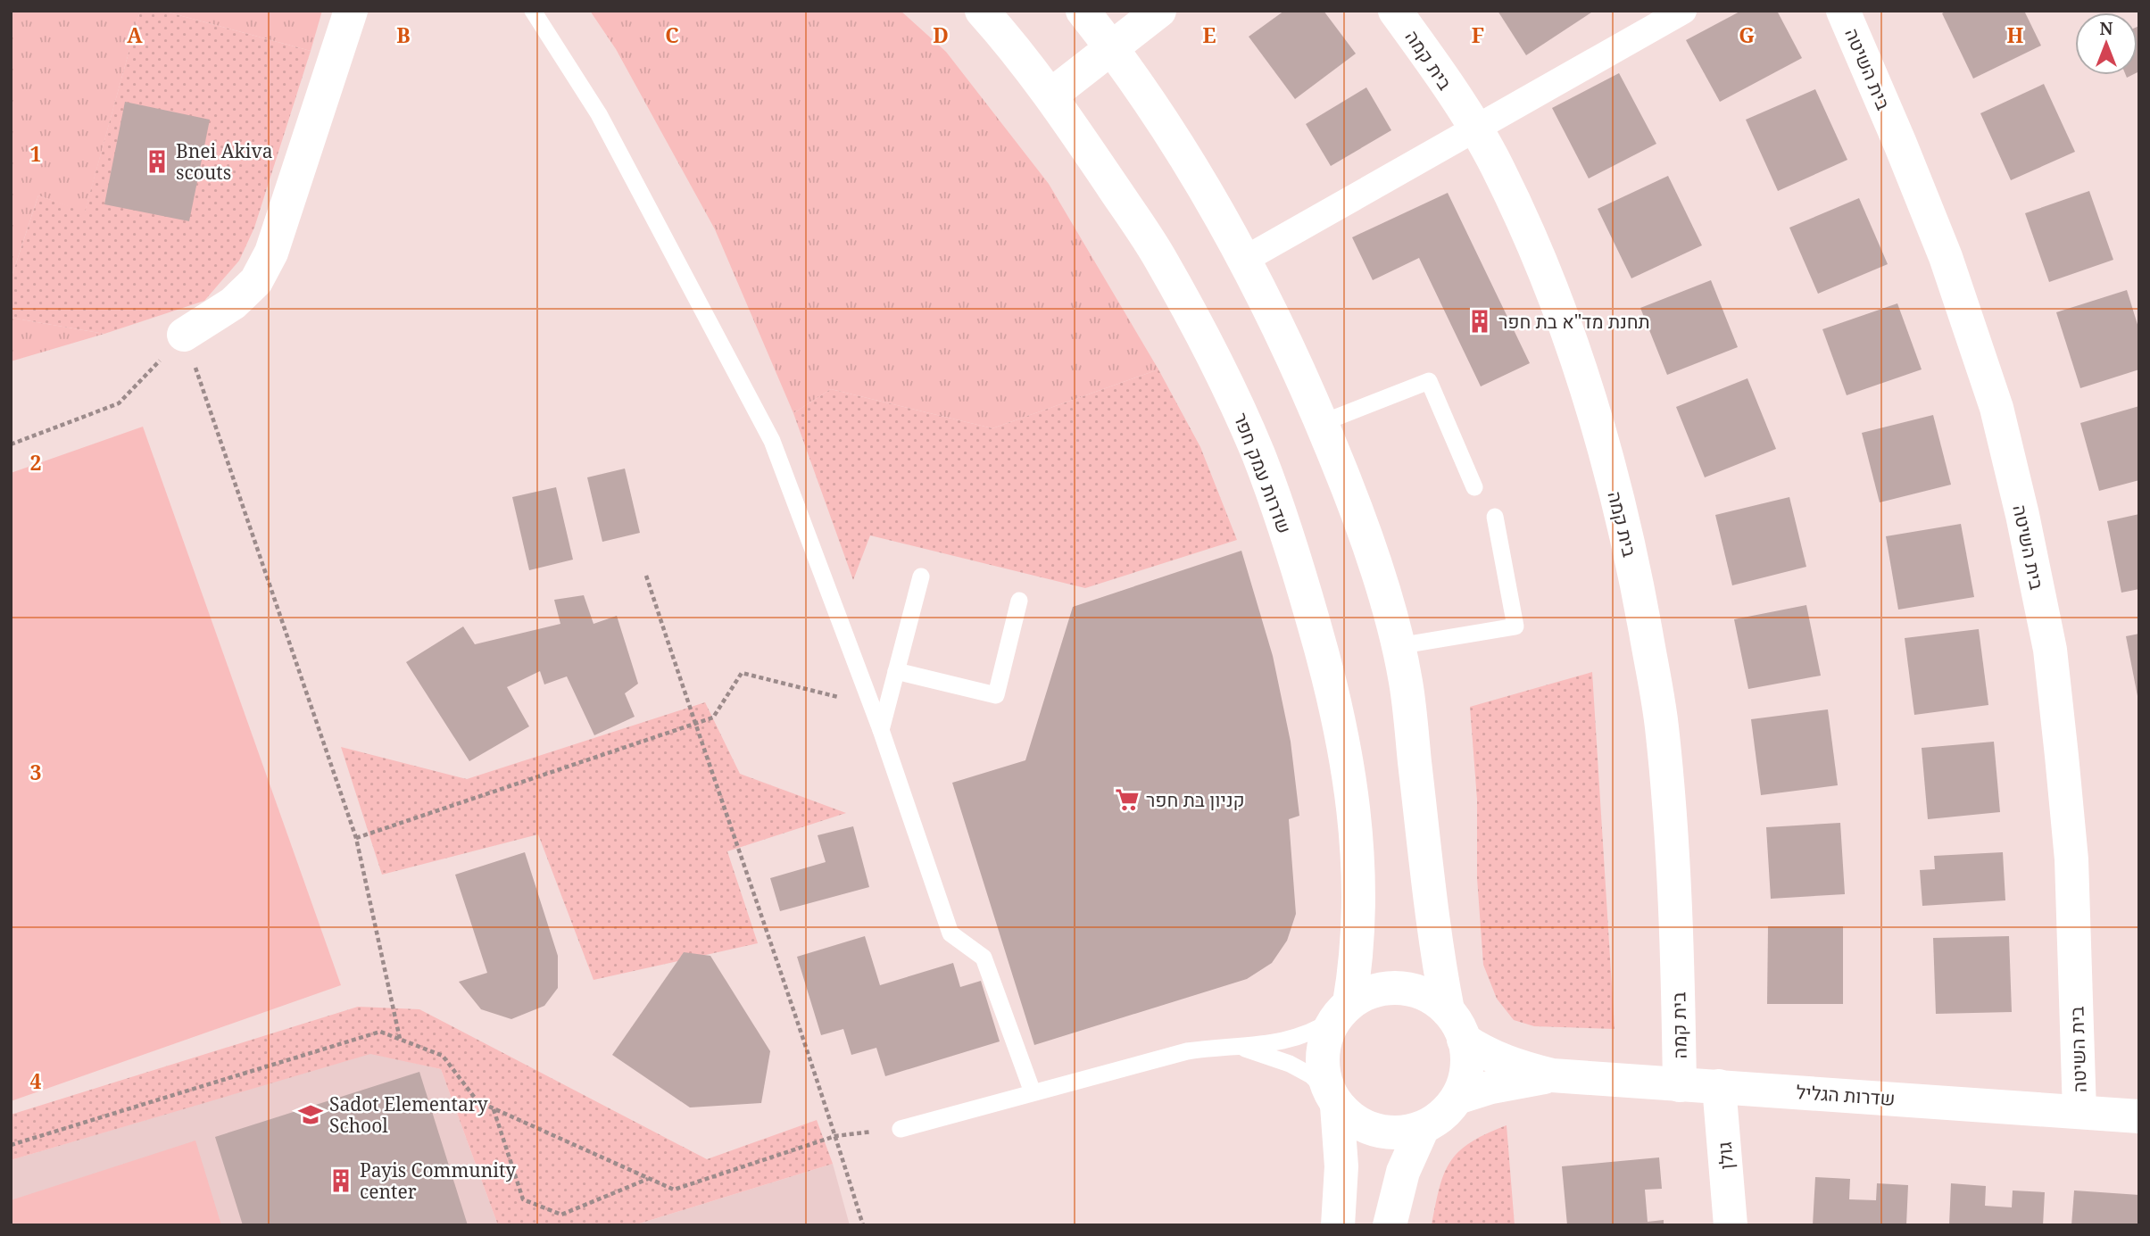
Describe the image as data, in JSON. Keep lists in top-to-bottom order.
{
  "streets": {
    "street": [
      "בית קמה",
      "בית השיטה",
      "שדרות עמק חפר",
      "שדרות הגליל",
      "גולן"
    ]
  },
  "crossings": [
    ["בית קמה", "שדרות הגליל"],
    ["בית השיטה", "שדרות הגליל"],
    ["שדרות עמק חפר", "שדרות הגליל"],
    ["שדרות הגליל", "גולן"]
  ],
  "places": {
    "building": ["Bnei Akiva scouts", "תחנת מד\"א בת חפר", "Payis Community center"],
    "supermarket": ["קניון בת חפר"],
    "school or university": ["Sadot Elementary School"]
  },
  "north": "top",
  "grid": {
    "columns": [
      "A",
      "B",
      "C",
      "D",
      "E",
      "F",
      "G",
      "H"
    ],
    "rows": [
      "1",
      "2",
      "3",
      "4"
    ]
  }
}
